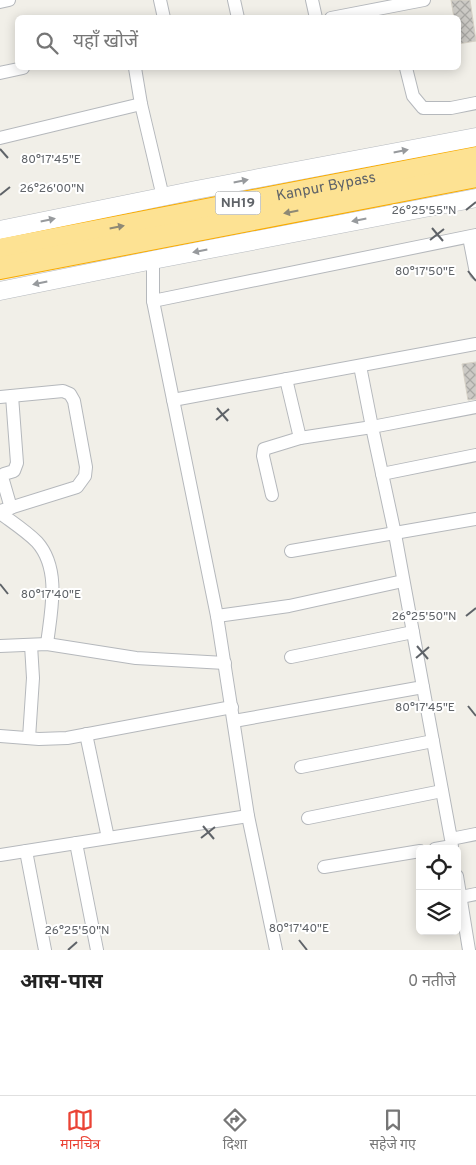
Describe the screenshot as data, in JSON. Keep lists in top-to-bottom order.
{
  "streets": {
    "highway": ["Kanpur Bypass", "NH19"]
  },
  "page": {
    "search": "यहाँ खोजें",
    "heading": ["आस-पास", "0 नतीजे"],
    "nav": ["मानचित्र", "दिशा", "सहेजे गए"]
  },
  "coordinates": [
    "80°17'45\"E",
    "26°26'00\"N",
    "26°25'55\"N",
    "80°17'50\"E",
    "80°17'40\"E",
    "26°25'50\"N"
  ]
}
